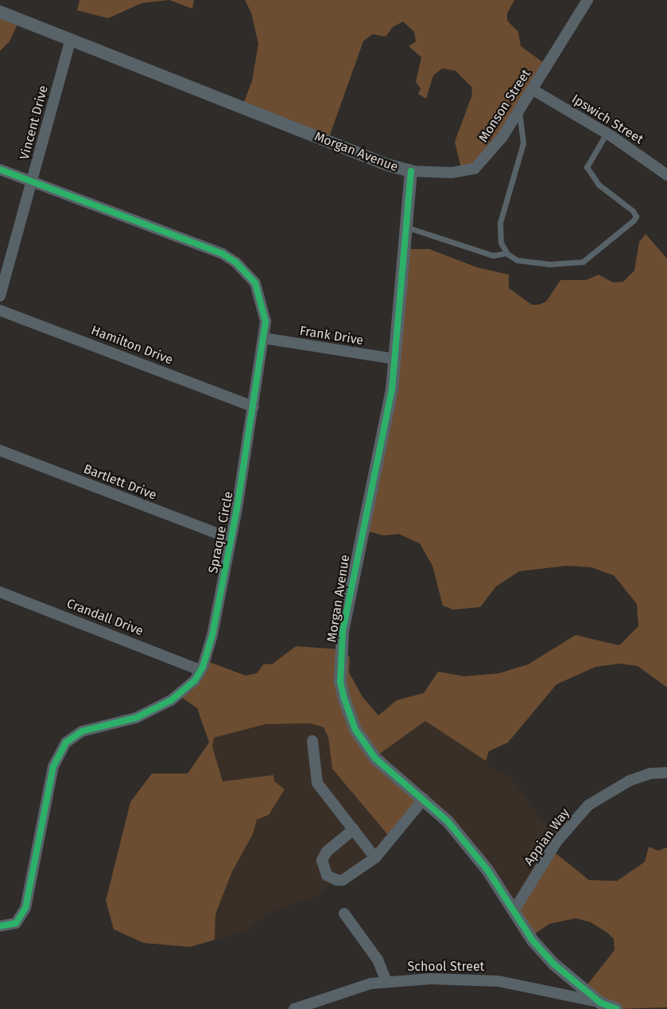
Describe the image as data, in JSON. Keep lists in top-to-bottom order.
{
  "streets": {
    "street": [
      "Monson Street",
      "Ipswich Street",
      "Vincent Drive",
      "Morgan Avenue",
      "Frank Drive",
      "Hamilton Drive",
      "Bartlett Drive",
      "Spraque Circle",
      "Crandall Drive",
      "Appian Way",
      "School Street"
    ]
  },
  "crossings": [
    ["Monson Street", "Ipswich Street"],
    ["Monson Street", "Morgan Avenue"],
    ["Vincent Drive", "Morgan Avenue"],
    ["Vincent Drive", "Spraque Circle"],
    ["Morgan Avenue", "Frank Drive"],
    ["Morgan Avenue", "Appian Way"],
    ["Morgan Avenue", "School Street"],
    ["Frank Drive", "Spraque Circle"],
    ["Hamilton Drive", "Spraque Circle"],
    ["Bartlett Drive", "Spraque Circle"],
    ["Spraque Circle", "Crandall Drive"]
  ]
}
